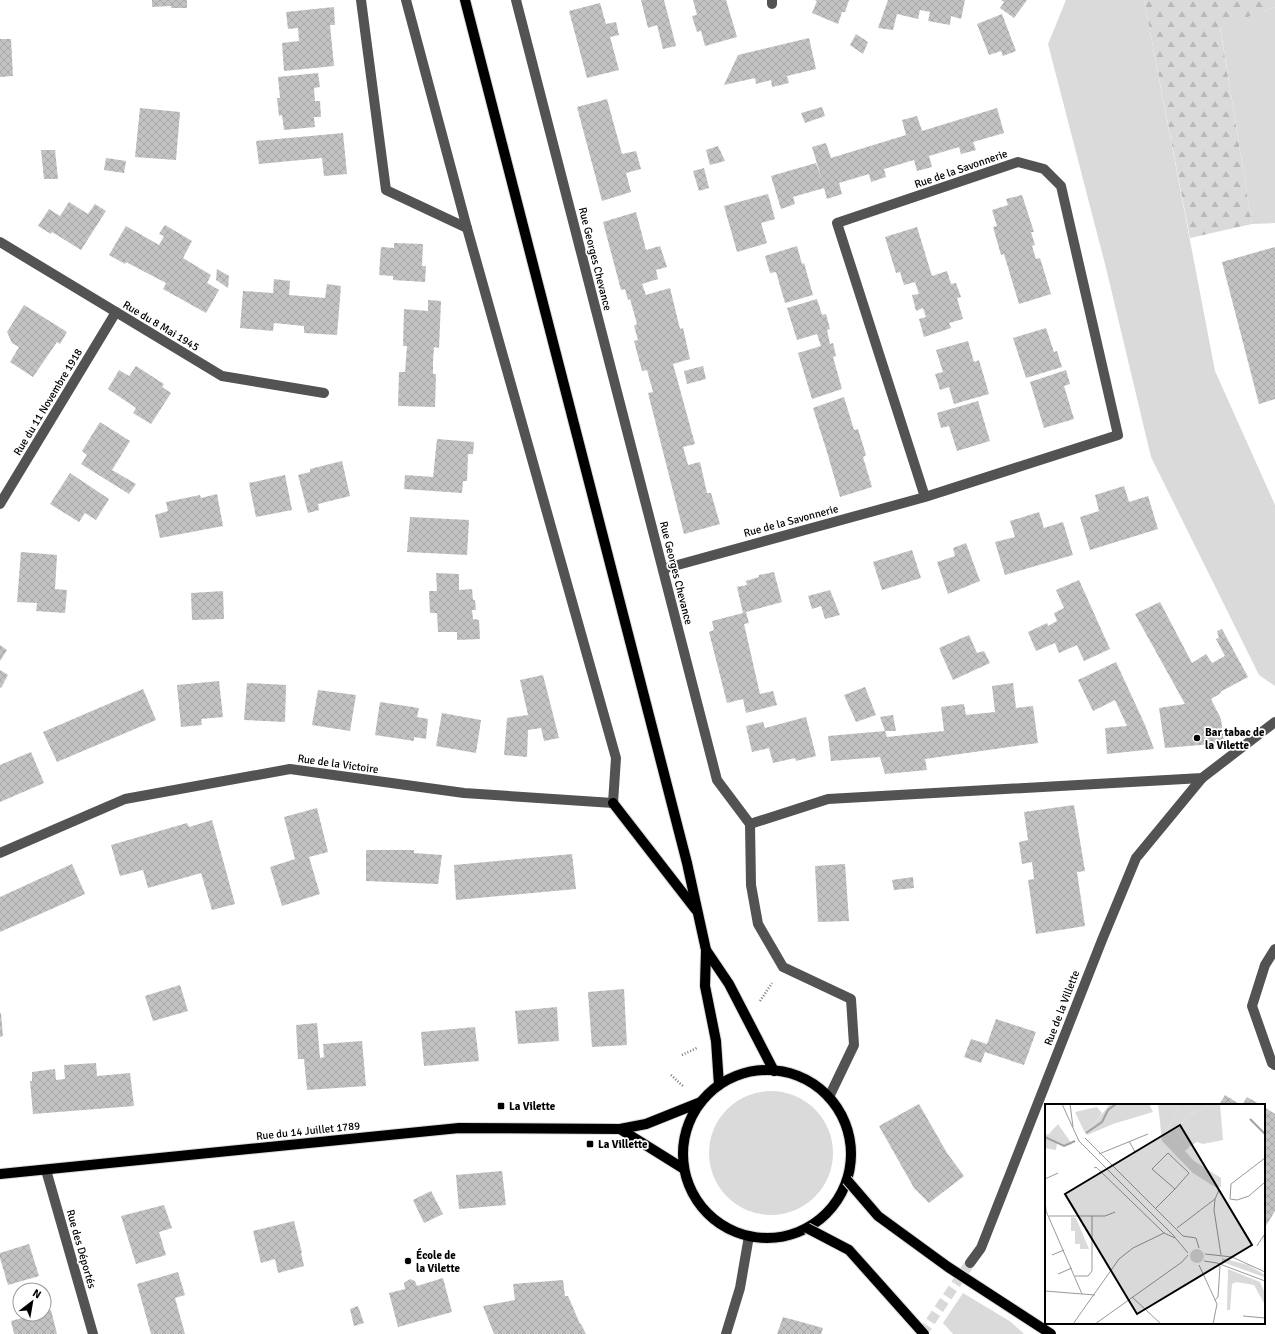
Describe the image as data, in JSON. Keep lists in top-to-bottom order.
{
  "streets": {
    "main road": ["Rue du 14 Juillet 1789"],
    "street": [
      "Rue de la Savonnerie",
      "Rue Georges Chevance",
      "Rue du 8 Mai 1945",
      "Rue du 11 Novembre 1918",
      "Rue de la Victoire",
      "Rue de la Villette",
      "Rue des Déportés"
    ]
  },
  "crossings": [
    ["Rue de la Savonnerie", "Rue Georges Chevance"],
    ["Rue du 8 Mai 1945", "Rue du 11 Novembre 1918"],
    ["Rue du 14 Juillet 1789", "Rue des Déportés"]
  ],
  "places": {
    "other": ["Bar tabac de la Vilette", "École de la Vilette"],
    "transit": ["La Vilette", "La Villette"]
  },
  "north": "top right"
}
